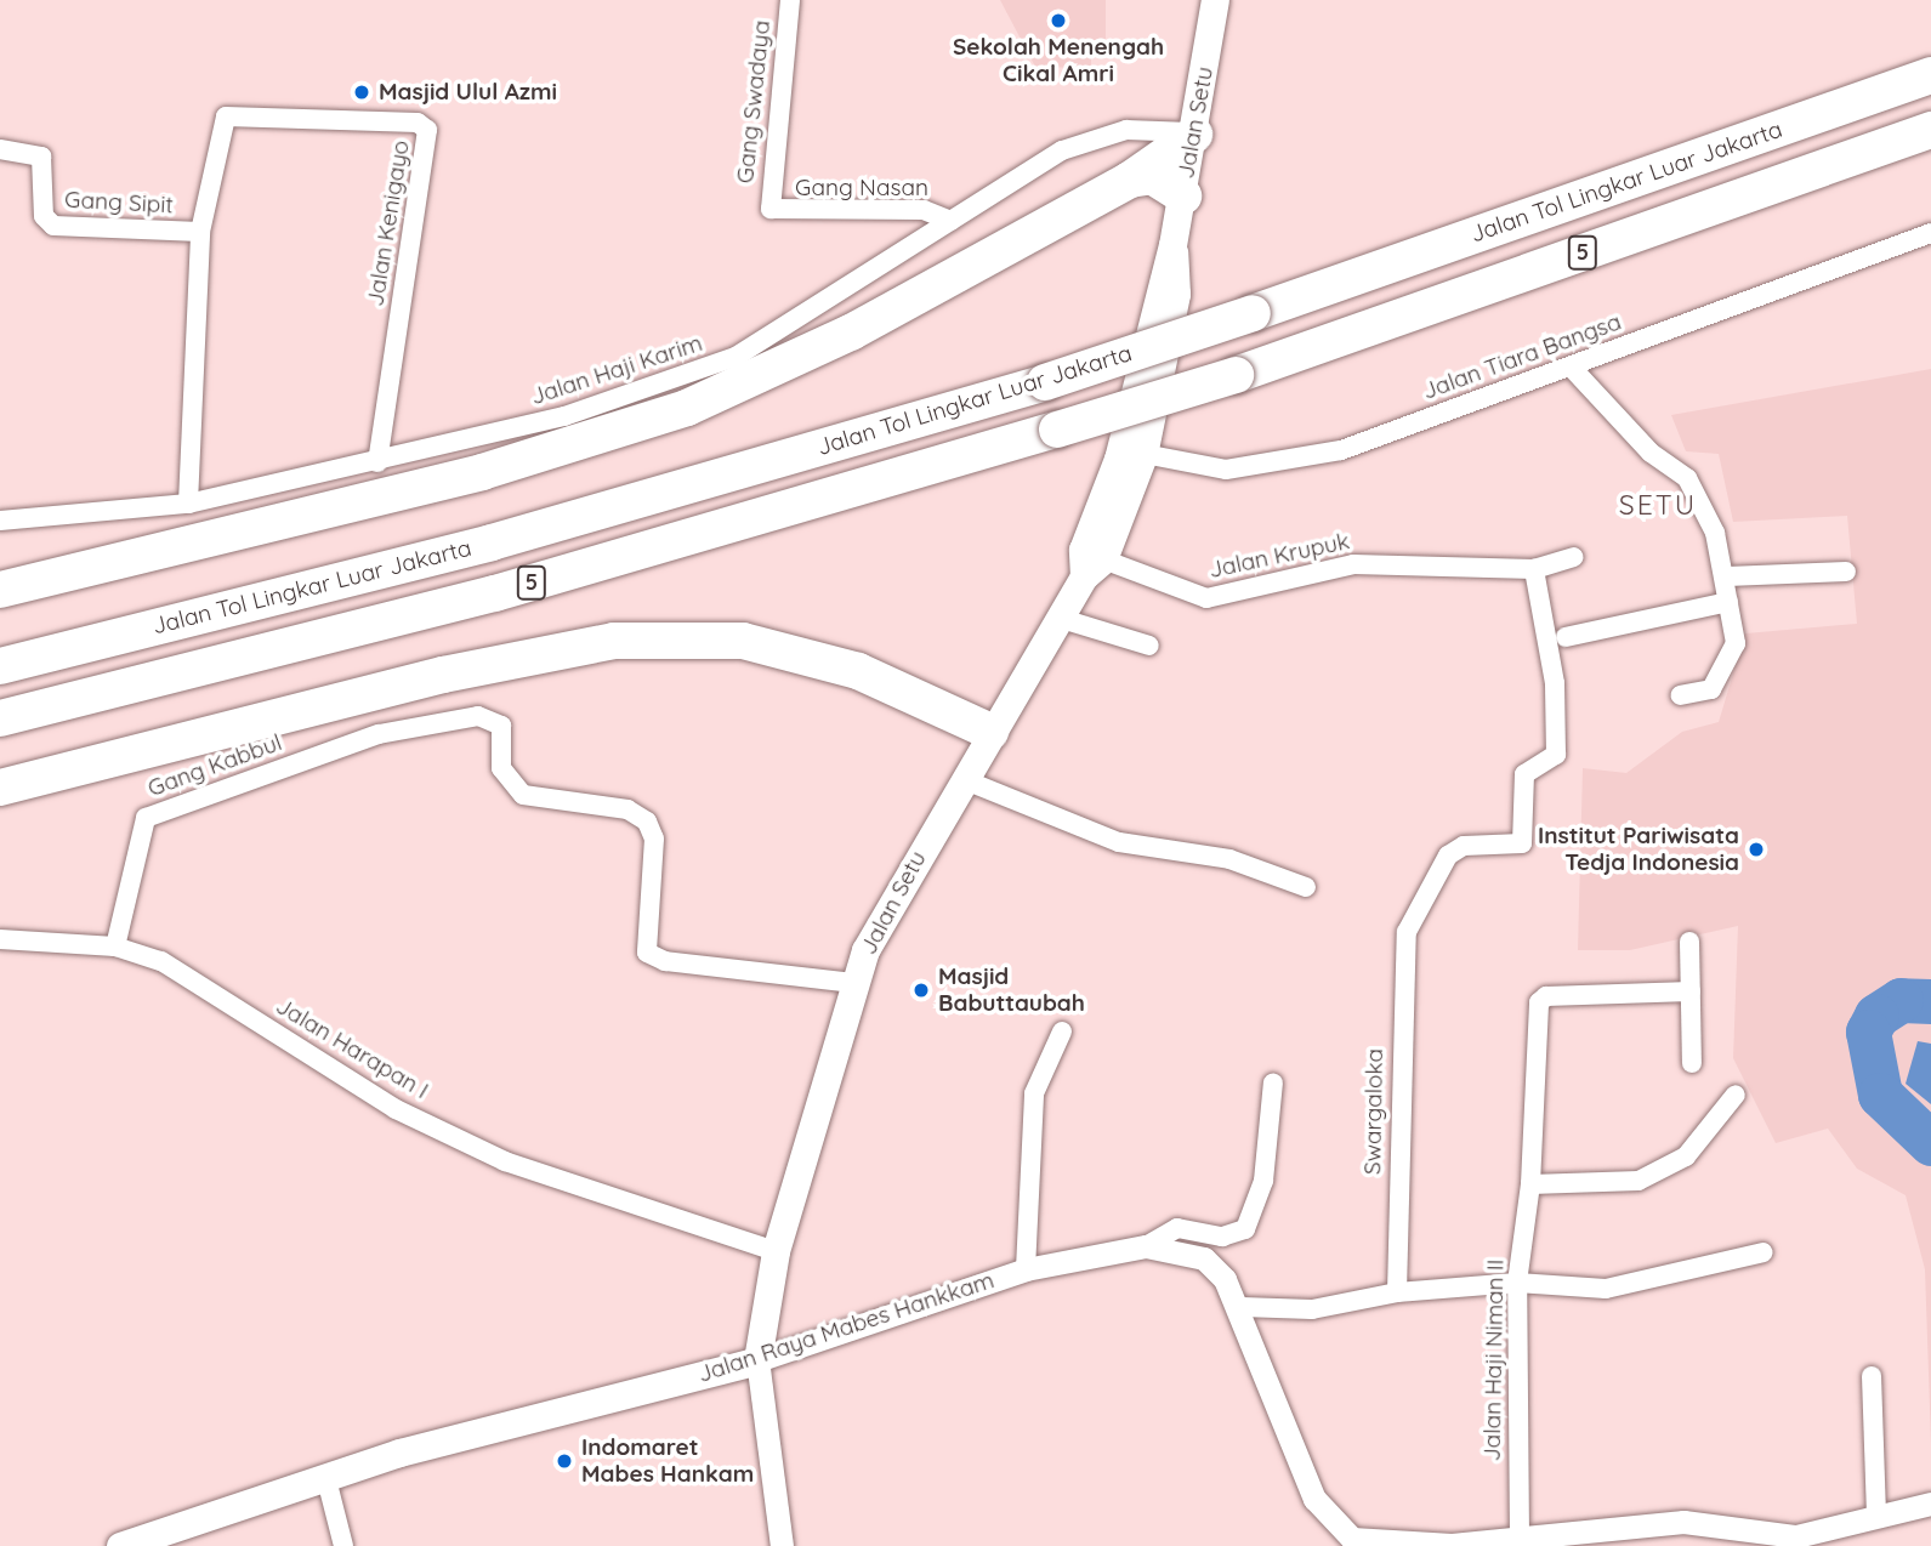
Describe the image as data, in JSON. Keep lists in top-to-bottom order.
{
  "streets": {
    "highway": ["Jalan Tol Lingkar Luar Jakarta", "5"],
    "main road": ["Jalan Setu", "Jalan Raya Mabes Hankkam"],
    "street": [
      "Gang Swadaya",
      "Gang Nasan",
      "Gang Sipit",
      "Jalan Kenigayo",
      "Jalan Tiara Bangsa",
      "Jalan Haji Karim",
      "Jalan Krupuk",
      "Gang Kabbul",
      "Jalan Harapan I",
      "Swargaloka",
      "Jalan Haji Niman II"
    ]
  },
  "crossings": [
    ["Gang Swadaya", "Gang Nasan"],
    ["Jalan Setu", "Jalan Tiara Bangsa"],
    ["Jalan Setu", "Jalan Haji Karim"],
    ["Jalan Setu", "Jalan Krupuk"],
    ["Jalan Setu", "Gang Kabbul"],
    ["Jalan Setu", "Jalan Harapan I"],
    ["Jalan Setu", "Jalan Raya Mabes Hankkam"],
    ["Gang Nasan", "Jalan Haji Karim"],
    ["Gang Sipit", "Jalan Kenigayo"],
    ["Jalan Kenigayo", "Jalan Haji Karim"],
    ["Jalan Krupuk", "Swargaloka"],
    ["Gang Kabbul", "Jalan Harapan I"],
    ["Jalan Raya Mabes Hankkam", "Jalan Haji Niman II"]
  ],
  "districts": ["SETU"],
  "places": [
    "Sekolah Menengah Cikal Amri",
    "Masjid Ulul Azmi",
    "Institut Pariwisata Tedja Indonesia",
    "Masjid Babuttaubah",
    "Indomaret Mabes Hankam"
  ]
}
